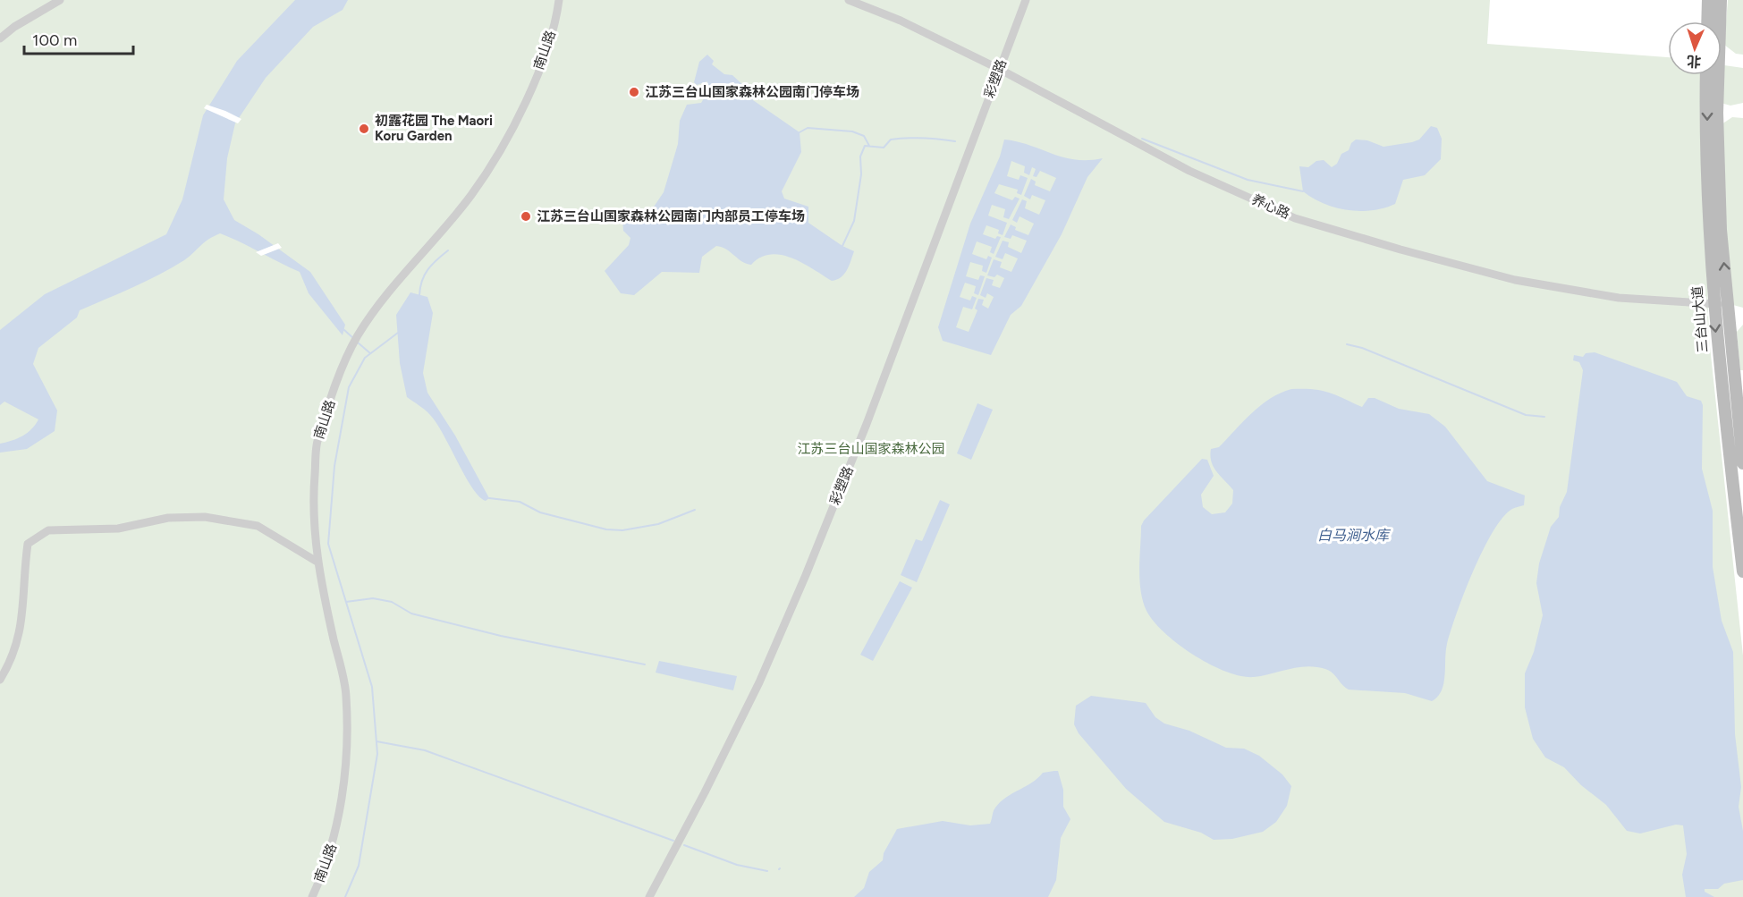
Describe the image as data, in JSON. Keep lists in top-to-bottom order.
{
  "streets": {
    "main road": ["三台山大道"],
    "street": ["南山路", "彩塑路", "养心路"]
  },
  "crossings": [
    ["彩塑路", "养心路"],
    ["养心路", "三台山大道"]
  ],
  "water": ["白马涧水库"],
  "parks": ["江苏三台山国家森林公园"],
  "places": ["江苏三台山国家森林公园南门停车场", "初露花园 The Maori Koru Garden", "江苏三台山国家森林公园南门内部员工停车场"],
  "scale_bar": "100 m",
  "north": "bottom"
}
